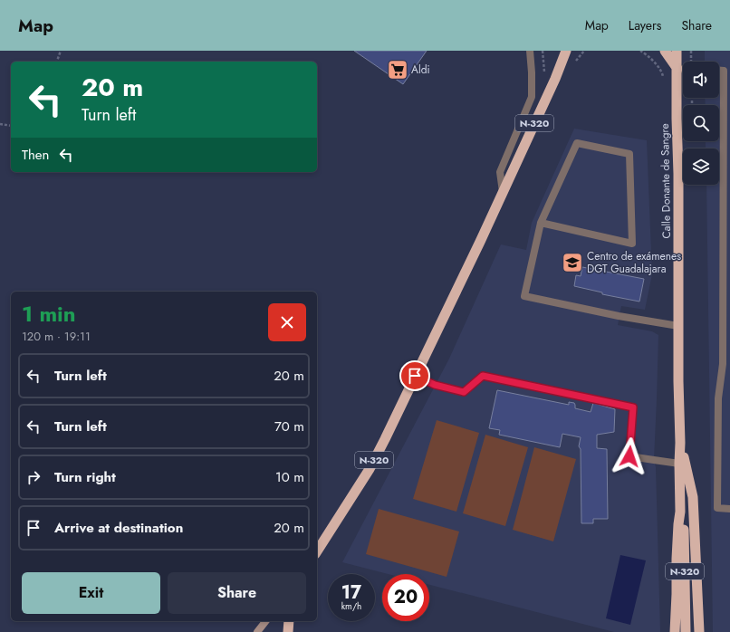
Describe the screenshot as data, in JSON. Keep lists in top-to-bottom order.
{
  "streets": {
    "highway": ["N-320", "Calle Donante de Sangre"]
  },
  "crossings": [
    ["N-320", "Calle Donante de Sangre"]
  ],
  "places": {
    "supermarket": ["Aldi"],
    "school or university": ["Centro de exámenes DGT Guadalajara"]
  },
  "page": {
    "header": "Map",
    "nav": ["Map", "Layers", "Share"],
    "turn": ["20 m", "Turn left"],
    "then": "Then",
    "heading": ["1 min", "120 m · 19:11"],
    "list": [
      {
        "name": "Turn left",
        "value": "20 m"
      },
      {
        "name": "Turn left",
        "value": "70 m"
      },
      {
        "name": "Turn right",
        "value": "10 m"
      },
      {
        "name": "Arrive at destination",
        "value": "20 m"
      }
    ],
    "buttons": ["Exit", "Share"],
    "speed": "17 km/h",
    "limit": "20"
  }
}
